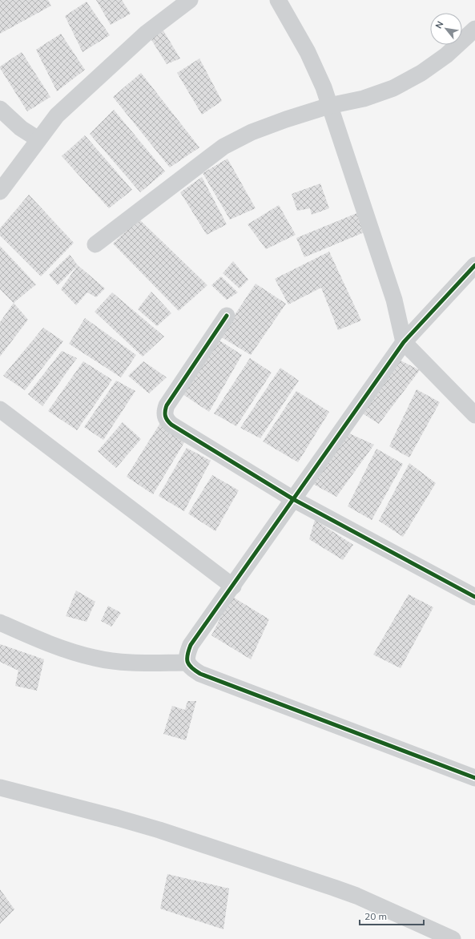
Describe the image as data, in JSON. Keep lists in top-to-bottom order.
{
  "scale_bar": "20 m",
  "north": "top left"
}
